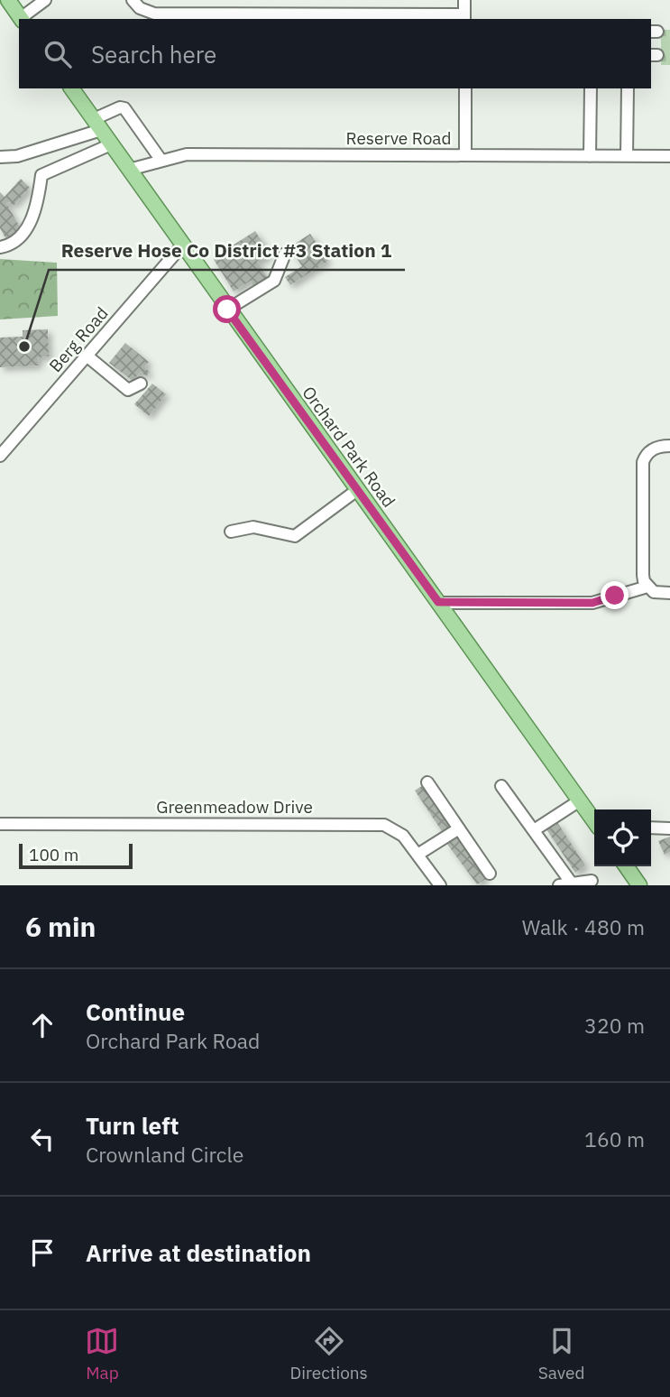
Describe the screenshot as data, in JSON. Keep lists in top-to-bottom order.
{
  "streets": {
    "main road": ["Orchard Park Road"],
    "street": ["Reserve Road", "Berg Road", "Greenmeadow Drive"]
  },
  "crossings": [
    ["Reserve Road", "Orchard Park Road"],
    ["Berg Road", "Orchard Park Road"]
  ],
  "places": ["Reserve Hose Co District #3 Station 1"],
  "scale_bar": "100 m",
  "page": {
    "search": "Search here",
    "scale": "100 m",
    "heading": ["6 min", "Walk · 480 m"],
    "list": [
      ["Continue", "Orchard Park Road", "320 m"],
      ["Turn left", "Crownland Circle", "160 m"],
      "Arrive at destination"
    ],
    "nav": ["Map", "Directions", "Saved"]
  }
}
